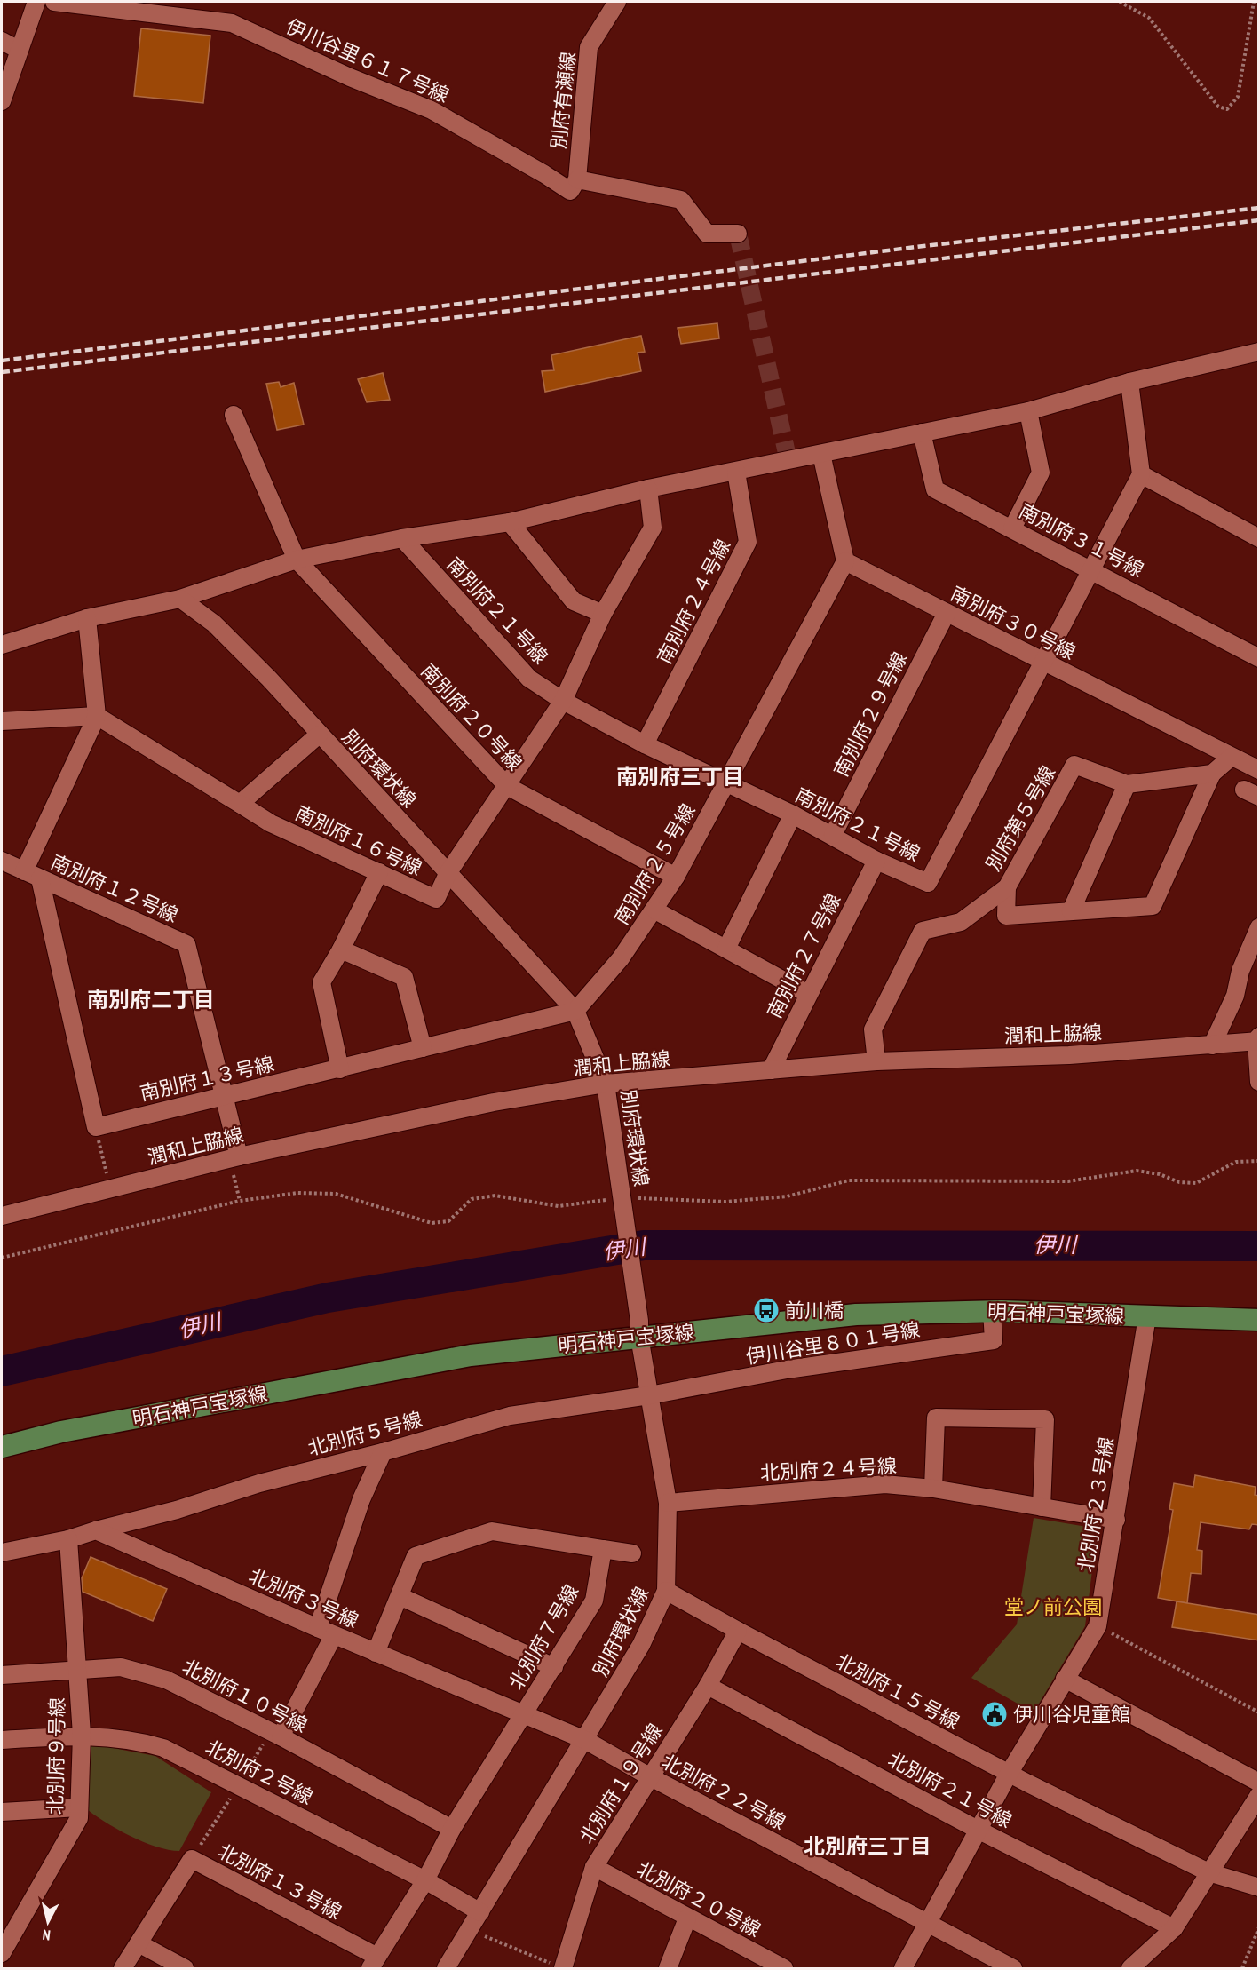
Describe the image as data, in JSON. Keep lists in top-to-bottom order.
{
  "streets": {
    "main road": ["明石神戸宝塚線"],
    "street": [
      "伊川谷里６１７号線",
      "別府有瀬線",
      "南別府３１号線",
      "南別府２４号線",
      "南別府２１号線",
      "南別府３０号線",
      "南別府２９号線",
      "南別府２０号線",
      "別府環状線",
      "別府第５号線",
      "南別府１６号線",
      "南別府２５号線",
      "南別府１２号線",
      "南別府２７号線",
      "潤和上脇線",
      "南別府１３号線",
      "伊川谷里８０１号線",
      "北別府５号線",
      "北別府２４号線",
      "北別府２３号線",
      "北別府３号線",
      "北別府７号線",
      "北別府１５号線",
      "北別府１０号線",
      "北別府９号線",
      "北別府２号線",
      "北別府１９号線",
      "北別府２１号線",
      "北別府２２号線",
      "北別府１３号線",
      "北別府２０号線"
    ]
  },
  "crossings": [
    ["伊川谷里６１７号線", "別府有瀬線"],
    ["南別府３１号線", "南別府２１号線"],
    ["南別府２４号線", "南別府２１号線"],
    ["南別府２１号線", "南別府３０号線"],
    ["南別府２１号線", "南別府２９号線"],
    ["南別府２１号線", "南別府２５号線"],
    ["南別府２１号線", "南別府２７号線"],
    ["南別府３０号線", "南別府２９号線"],
    ["南別府３０号線", "南別府２５号線"],
    ["南別府２０号線", "南別府２５号線"],
    ["別府環状線", "南別府１６号線"],
    ["別府環状線", "南別府２５号線"],
    ["別府環状線", "潤和上脇線"],
    ["別府環状線", "南別府１３号線"],
    ["別府環状線", "明石神戸宝塚線"],
    ["別府環状線", "伊川谷里８０１号線"],
    ["別府環状線", "北別府５号線"],
    ["別府環状線", "北別府２４号線"],
    ["別府環状線", "北別府３号線"],
    ["別府環状線", "北別府１５号線"],
    ["別府環状線", "北別府２号線"],
    ["別府環状線", "北別府２２号線"],
    ["別府第５号線", "潤和上脇線"],
    ["南別府２５号線", "南別府１３号線"],
    ["南別府１２号線", "潤和上脇線"],
    ["南別府１２号線", "南別府１３号線"],
    ["南別府２７号線", "潤和上脇線"],
    ["明石神戸宝塚線", "伊川谷里８０１号線"],
    ["明石神戸宝塚線", "北別府２３号線"],
    ["伊川谷里８０１号線", "北別府５号線"],
    ["北別府５号線", "北別府３号線"],
    ["北別府２４号線", "北別府２３号線"],
    ["北別府２３号線", "北別府１５号線"],
    ["北別府２３号線", "北別府２１号線"],
    ["北別府２３号線", "北別府２２号線"],
    ["北別府３号線", "北別府７号線"],
    ["北別府３号線", "北別府２２号線"],
    ["北別府７号線", "北別府１０号線"],
    ["北別府７号線", "北別府２号線"],
    ["北別府７号線", "北別府１３号線"],
    ["北別府１５号線", "北別府１９号線"],
    ["北別府１０号線", "北別府９号線"],
    ["北別府９号線", "北別府２号線"],
    ["北別府１９号線", "北別府２１号線"],
    ["北別府１９号線", "北別府２２号線"],
    ["北別府１９号線", "北別府２０号線"]
  ],
  "districts": ["南別府三丁目", "南別府二丁目", "北別府三丁目"],
  "water": ["伊川"],
  "parks": ["堂ノ前公園"],
  "places": {
    "bus stop": ["前川橋"],
    "public building": ["伊川谷児童館"]
  },
  "north": "bottom"
}
